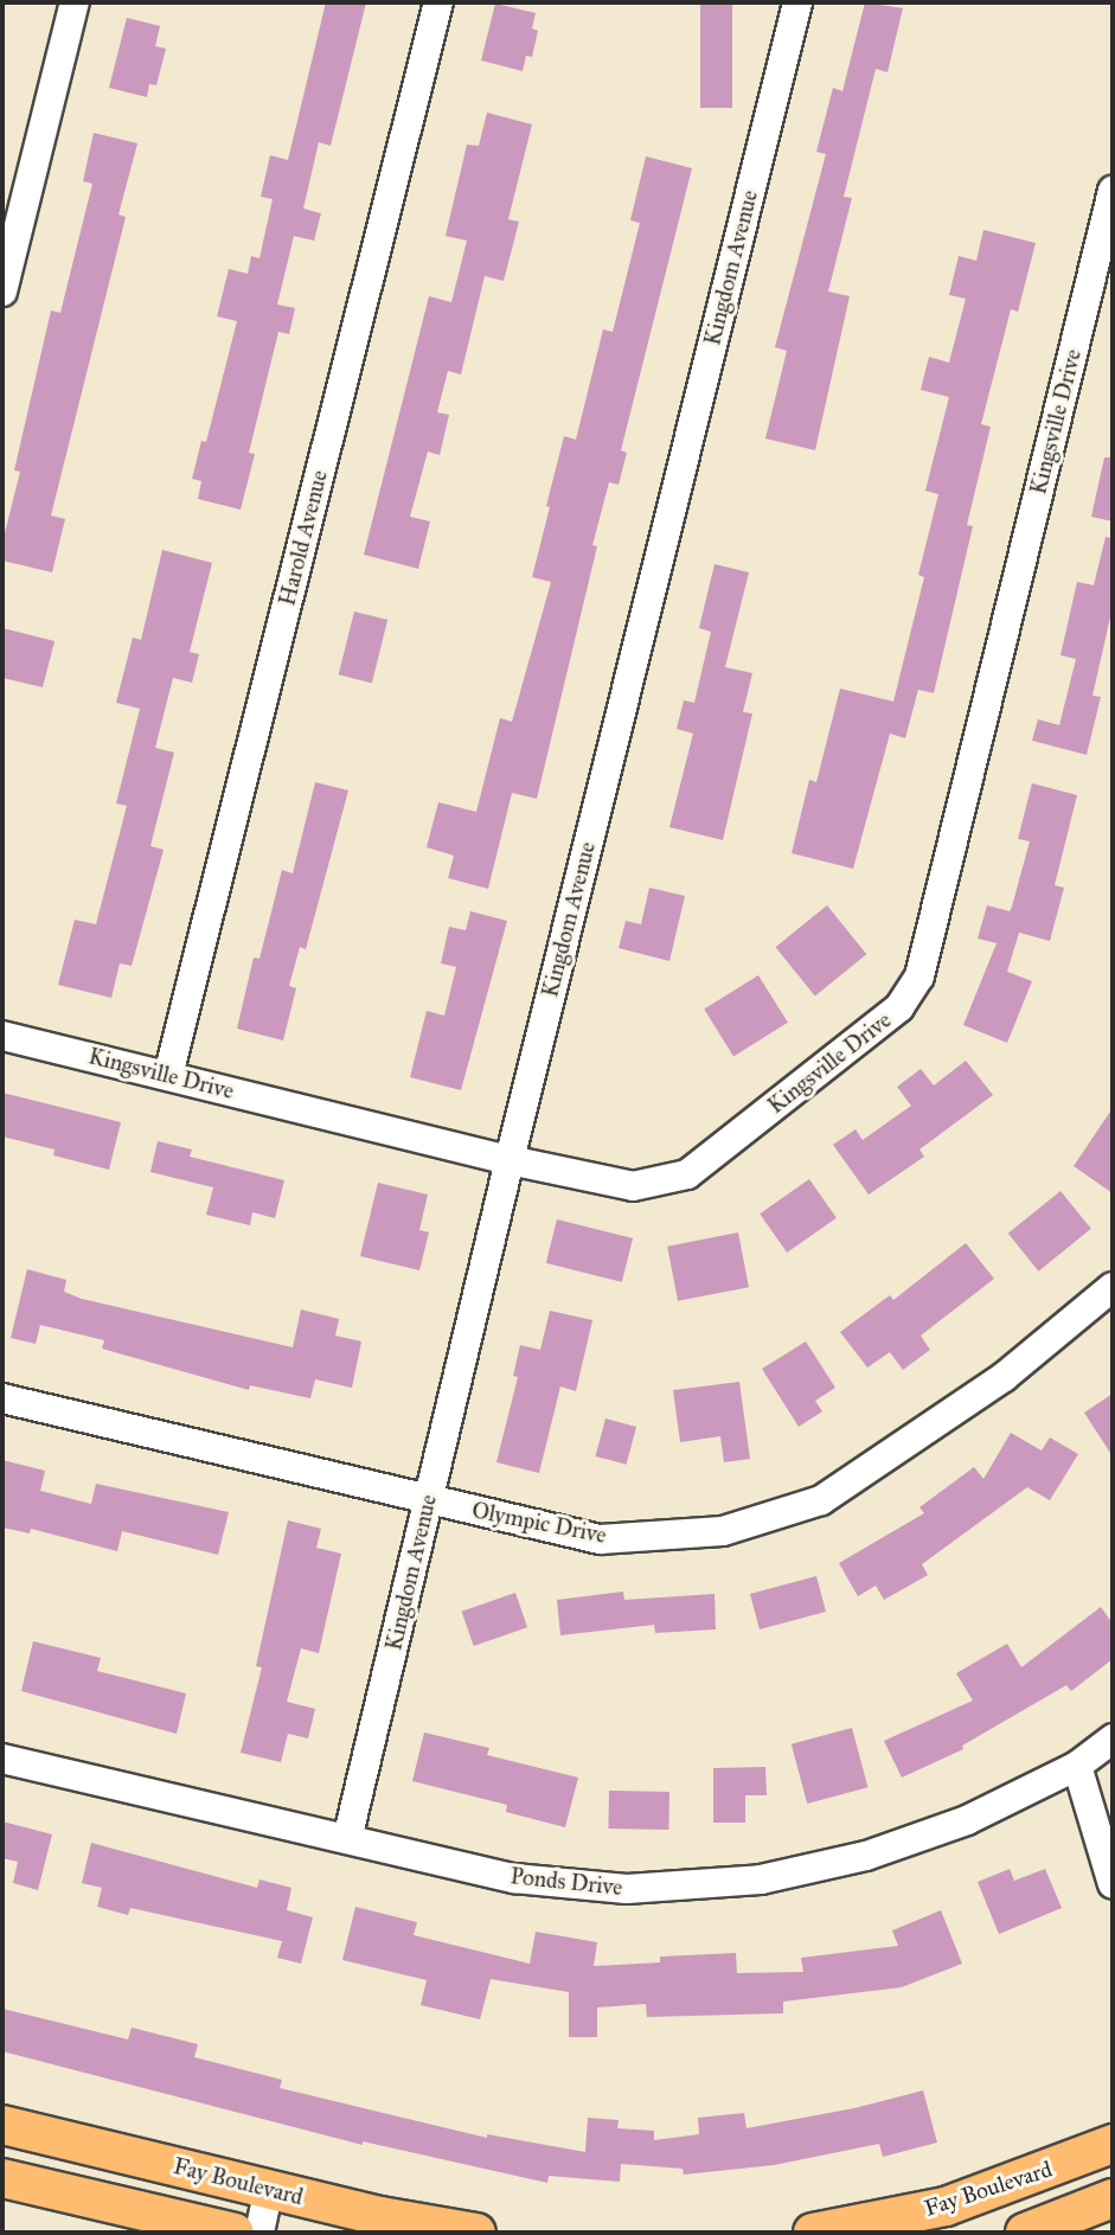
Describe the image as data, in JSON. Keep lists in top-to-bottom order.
{
  "streets": {
    "main road": ["Fay Boulevard"],
    "street": [
      "Kingdom Avenue",
      "Kingsville Drive",
      "Harold Avenue",
      "Olympic Drive",
      "Ponds Drive"
    ]
  },
  "crossings": [
    ["Kingdom Avenue", "Kingsville Drive"],
    ["Kingdom Avenue", "Olympic Drive"],
    ["Kingdom Avenue", "Ponds Drive"],
    ["Kingsville Drive", "Harold Avenue"]
  ]
}
